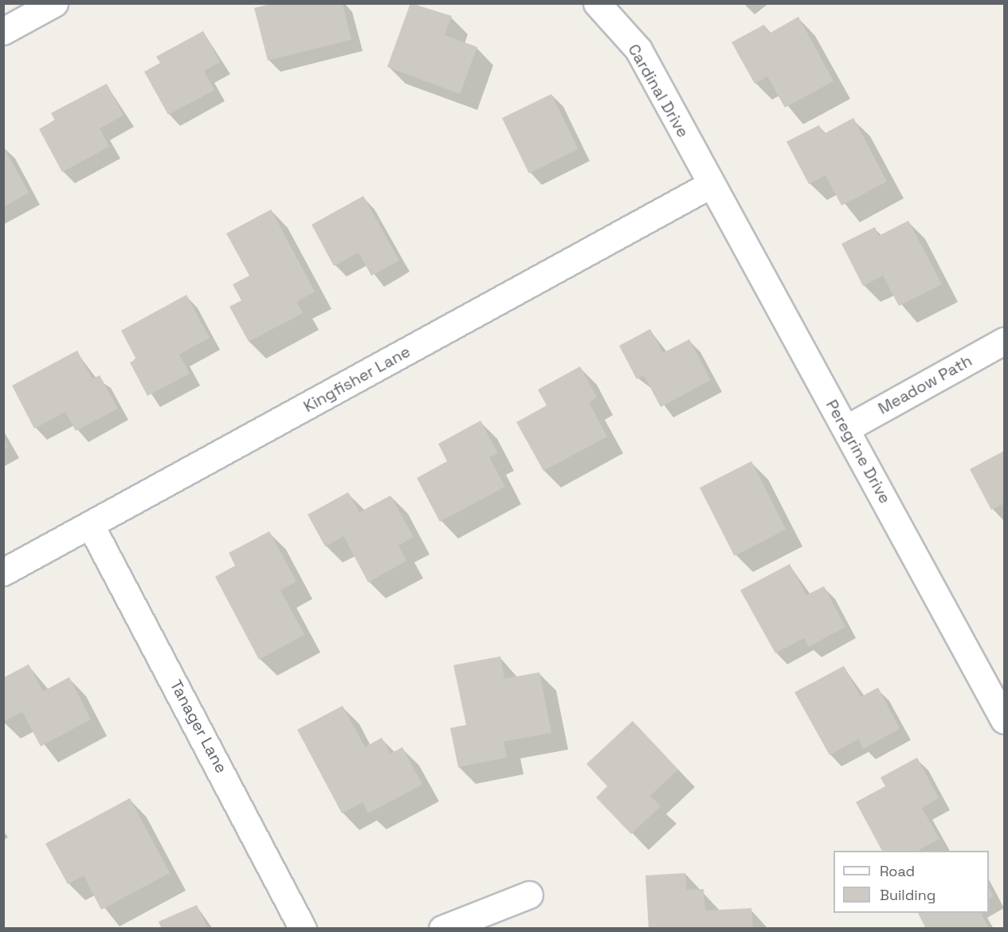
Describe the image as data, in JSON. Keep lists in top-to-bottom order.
{
  "streets": {
    "street": [
      "Cardinal Drive",
      "Kingfisher Lane",
      "Meadow Path",
      "Peregrine Drive",
      "Tanager Lane"
    ]
  },
  "crossings": [
    ["Cardinal Drive", "Kingfisher Lane"],
    ["Cardinal Drive", "Peregrine Drive"],
    ["Kingfisher Lane", "Peregrine Drive"],
    ["Kingfisher Lane", "Tanager Lane"],
    ["Meadow Path", "Peregrine Drive"]
  ],
  "legend": ["Road", "Building"]
}
